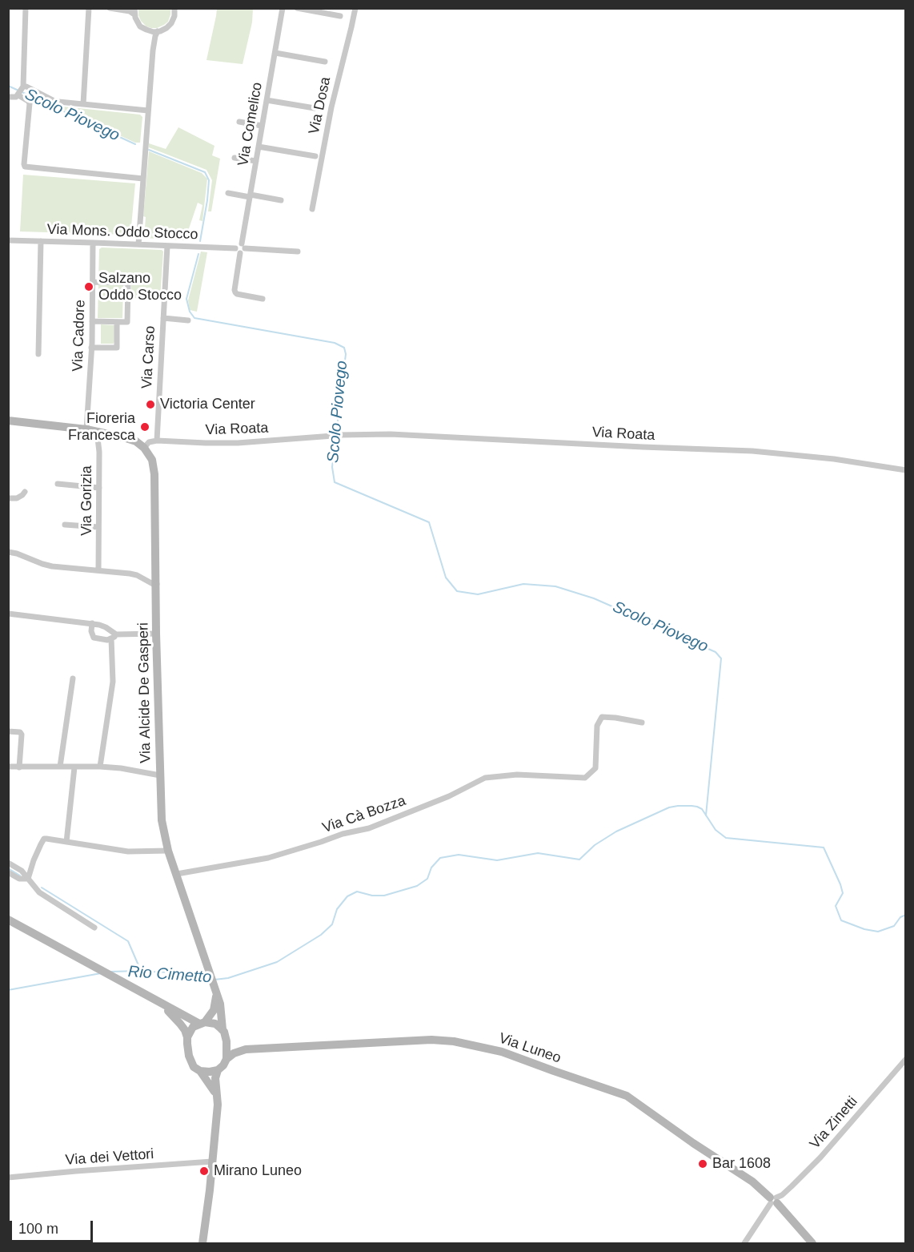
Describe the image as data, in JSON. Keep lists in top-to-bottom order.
{
  "streets": {
    "street": [
      "Via Dosa",
      "Via Comelico",
      "Via Mons. Oddo Stocco",
      "Via Cadore",
      "Via Carso",
      "Via Roata",
      "Via Gorizia",
      "Via Alcide De Gasperi",
      "Via Cà Bozza",
      "Via Luneo",
      "Via Zinetti",
      "Via dei Vettori"
    ]
  },
  "crossings": [
    ["Via Comelico", "Via Mons. Oddo Stocco"],
    ["Via Mons. Oddo Stocco", "Via Cadore"],
    ["Via Mons. Oddo Stocco", "Via Carso"],
    ["Via Carso", "Via Roata"],
    ["Via Alcide De Gasperi", "Via Cà Bozza"],
    ["Via Luneo", "Via Zinetti"]
  ],
  "water": ["Scolo Piovego", "Rio Cimetto"],
  "places": [
    "Salzano Oddo Stocco",
    "Victoria Center",
    "Fioreria Francesca",
    "Bar 1608",
    "Mirano Luneo"
  ],
  "scale_bar": "100 m"
}
